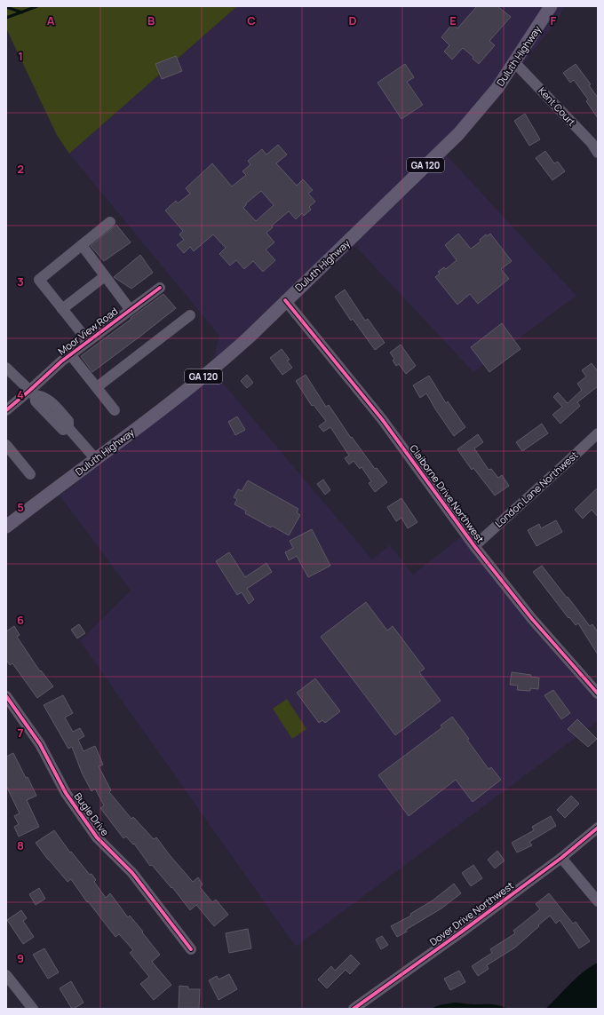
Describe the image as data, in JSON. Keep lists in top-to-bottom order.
{
  "streets": {
    "main road": ["Duluth Highway", "GA 120"],
    "street": [
      "Kent Court",
      "Moor View Road",
      "London Lane Northwest",
      "Claiborne Drive Northwest",
      "Bugle Drive",
      "Dover Drive Northwest"
    ]
  },
  "crossings": [
    ["Duluth Highway", "Kent Court"],
    ["Duluth Highway", "Claiborne Drive Northwest"],
    ["London Lane Northwest", "Claiborne Drive Northwest"]
  ],
  "grid": {
    "columns": [
      "A",
      "B",
      "C",
      "D",
      "E",
      "F"
    ],
    "rows": [
      "1",
      "2",
      "3",
      "4",
      "5",
      "6",
      "7",
      "8",
      "9"
    ]
  }
}
